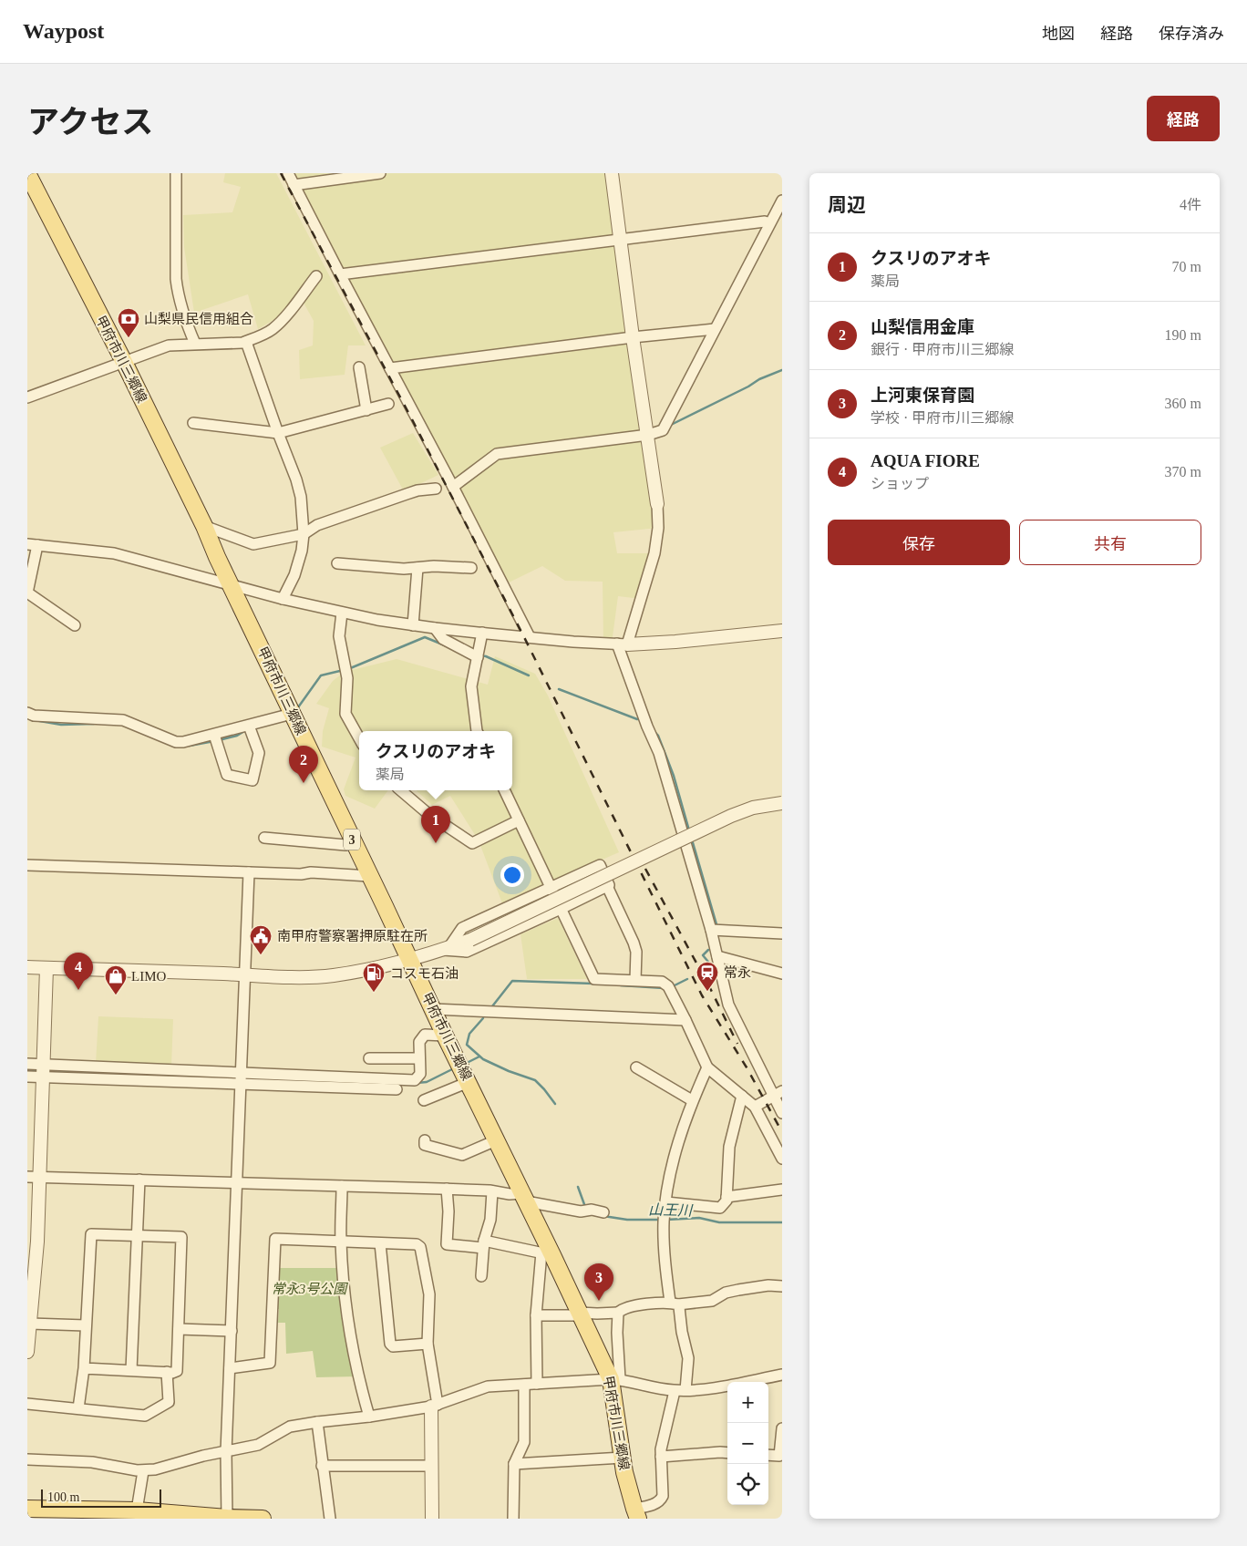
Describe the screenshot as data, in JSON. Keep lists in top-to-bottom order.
{
  "streets": {
    "main road": ["甲府市川三郷線", "3"]
  },
  "water": ["山王川"],
  "parks": ["常永3号公園"],
  "places": {
    "bank": ["山梨県民信用組合"],
    "public building": ["南甲府警察署押原駐在所"],
    "station": ["常永"],
    "fuel station": ["コスモ石油"],
    "shop": ["LIMO"]
  },
  "scale_bar": "100 m",
  "page": {
    "header": "Waypost",
    "nav": ["地図", "経路", "保存済み"],
    "title": "アクセス",
    "buttons": [
      "経路",
      ["保存", "共有"]
    ],
    "heading": ["周辺", "4件"],
    "list": [
      {
        "mark": "1",
        "name": "クスリのアオキ",
        "note": "薬局",
        "value": "70 m"
      },
      {
        "mark": "2",
        "name": "山梨信用金庫",
        "note": "銀行 · 甲府市川三郷線",
        "value": "190 m"
      },
      {
        "mark": "3",
        "name": "上河東保育園",
        "note": "学校 · 甲府市川三郷線",
        "value": "360 m"
      },
      {
        "mark": "4",
        "name": "AQUA FIORE",
        "note": "ショップ",
        "value": "370 m"
      }
    ],
    "popup": ["クスリのアオキ", "薬局"],
    "pins": [
      "2",
      "1",
      "4",
      "3"
    ],
    "map_buttons": ["+", "−"],
    "scale": "100 m"
  }
}
